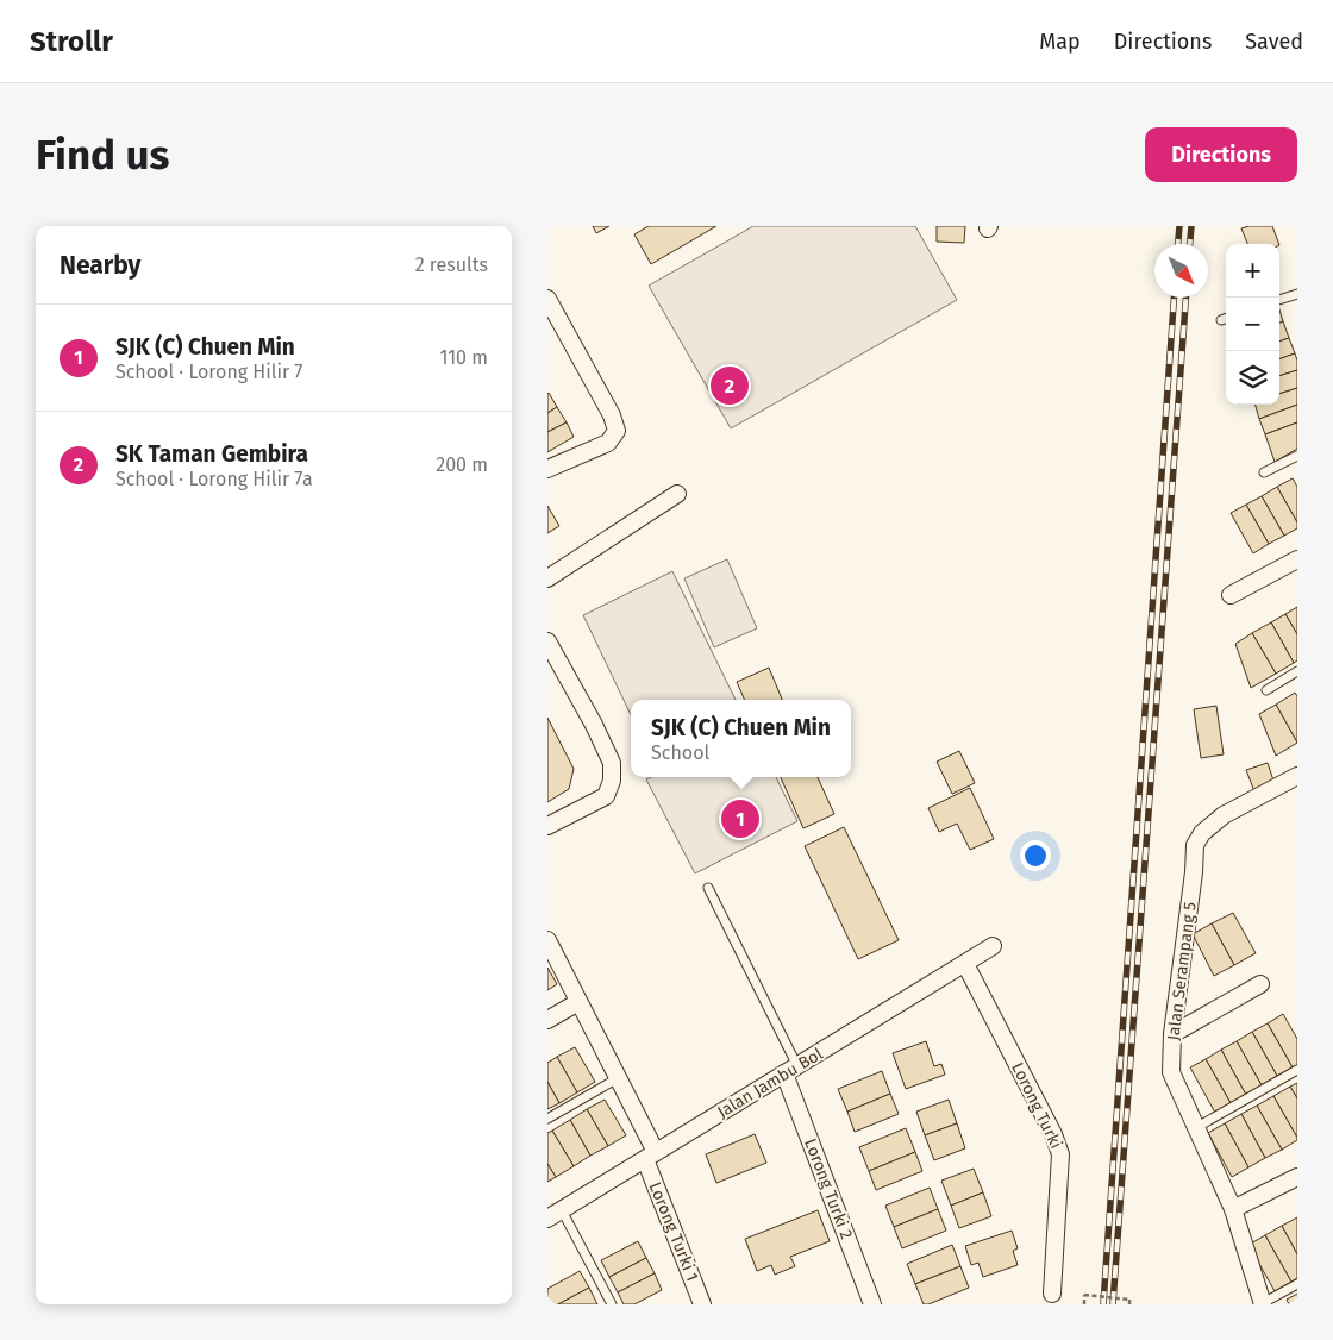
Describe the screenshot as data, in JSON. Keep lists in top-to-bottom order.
{
  "streets": {
    "street": [
      "Jalan Serampang 5",
      "Jalan Jambu Bol",
      "Lorong Turki",
      "Lorong Turki 2",
      "Lorong Turki 1"
    ]
  },
  "crossings": [
    ["Jalan Jambu Bol", "Lorong Turki"],
    ["Jalan Jambu Bol", "Lorong Turki 2"],
    ["Jalan Jambu Bol", "Lorong Turki 1"]
  ],
  "north": "bottom right",
  "page": {
    "header": "Strollr",
    "nav": ["Map", "Directions", "Saved"],
    "buttons": "Directions",
    "title": "Find us",
    "heading": ["Nearby", "2 results"],
    "map_buttons": ["+", "−"],
    "list": [
      {
        "mark": "1",
        "name": "SJK (C) Chuen Min",
        "note": "School · Lorong Hilir 7",
        "value": "110 m"
      },
      {
        "mark": "2",
        "name": "SK Taman Gembira",
        "note": "School · Lorong Hilir 7a",
        "value": "200 m"
      }
    ],
    "pins": ["2", "1"],
    "popup": ["SJK (C) Chuen Min", "School"]
  }
}
